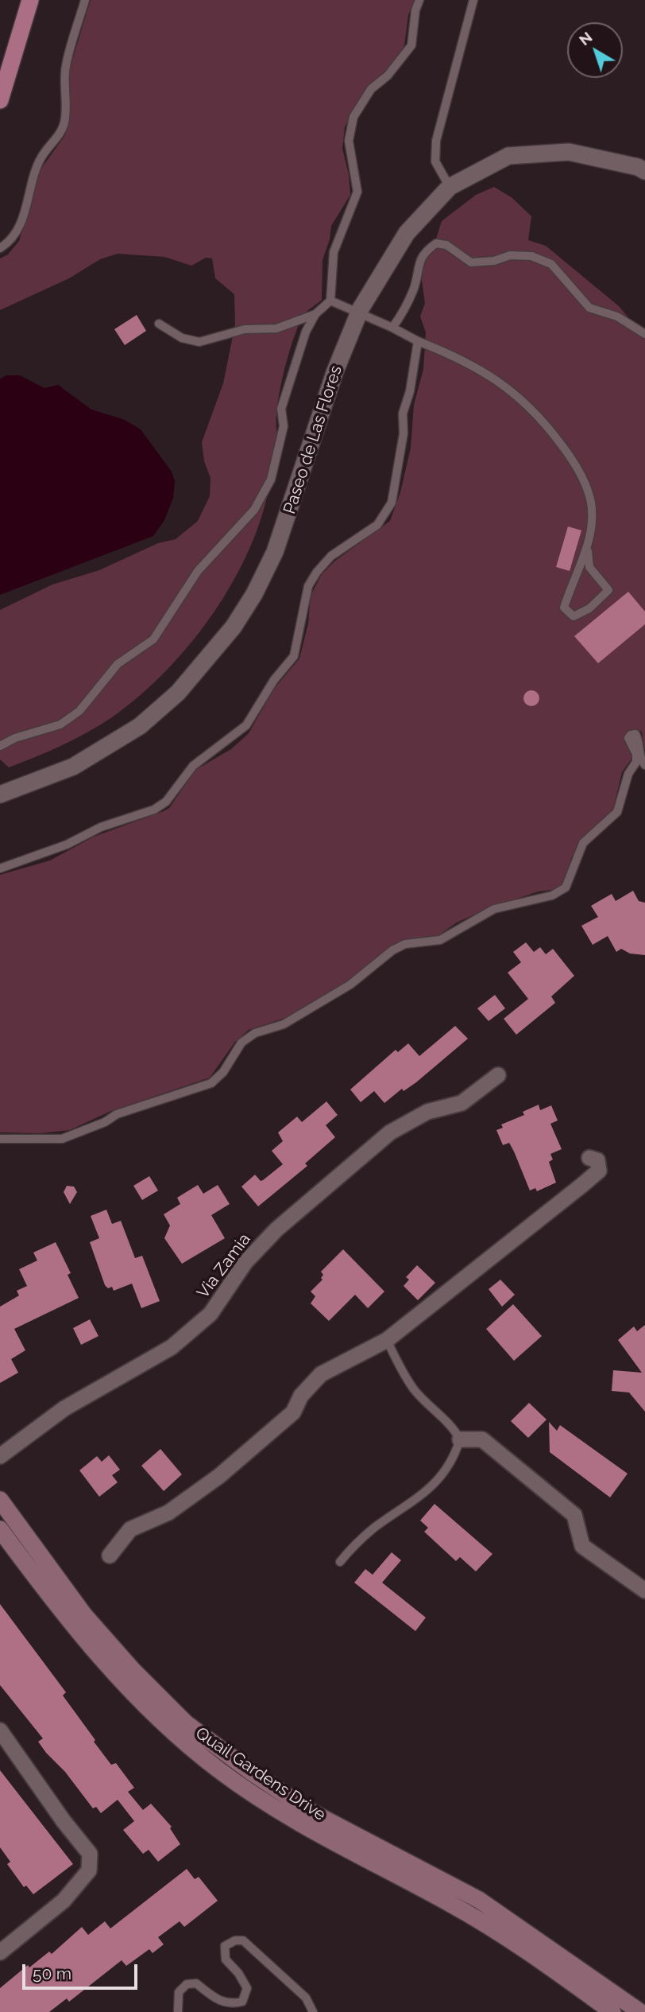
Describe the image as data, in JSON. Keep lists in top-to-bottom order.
{
  "streets": {
    "main road": ["Quail Gardens Drive"],
    "street": ["Paseo de Las Flores", "Via Zamia"]
  },
  "scale_bar": "50 m",
  "north": "top left"
}
